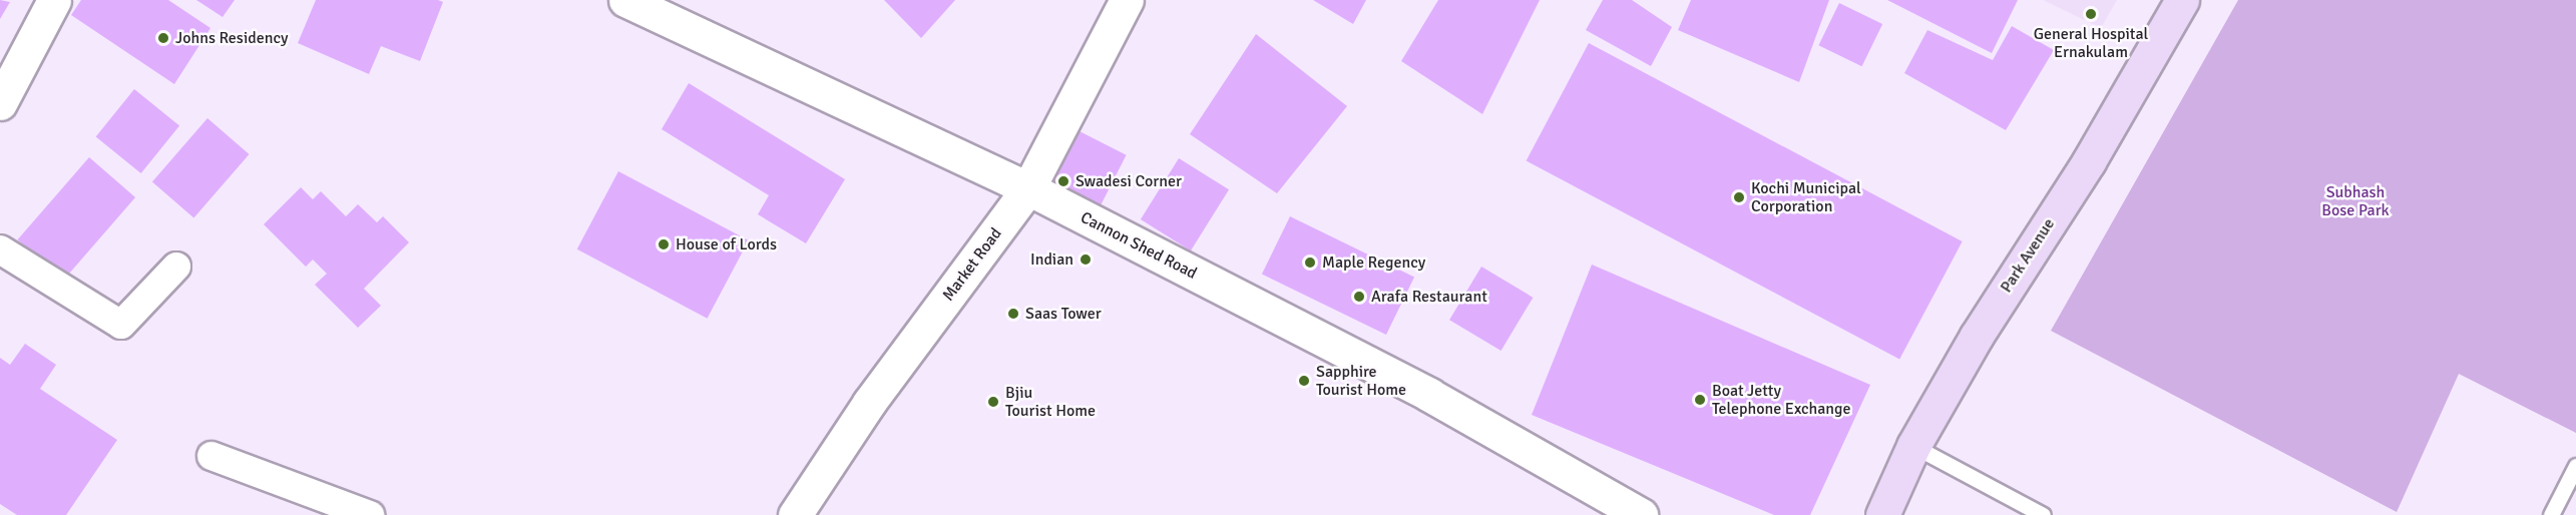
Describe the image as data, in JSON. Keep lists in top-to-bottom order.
{
  "streets": {
    "main road": ["Park Avenue"],
    "street": ["Cannon Shed Road", "Market Road"]
  },
  "crossings": [
    ["Cannon Shed Road", "Market Road"]
  ],
  "parks": ["Subhash Bose Park"],
  "places": [
    "General Hospital Ernakulam",
    "Johns Residency",
    "Swadesi Corner",
    "Kochi Municipal Corporation",
    "House of Lords",
    "Indian",
    "Maple Regency",
    "Arafa Restaurant",
    "Saas Tower",
    "Sapphire Tourist Home",
    "Boat Jetty Telephone Exchange",
    "Bjiu Tourist Home"
  ]
}
